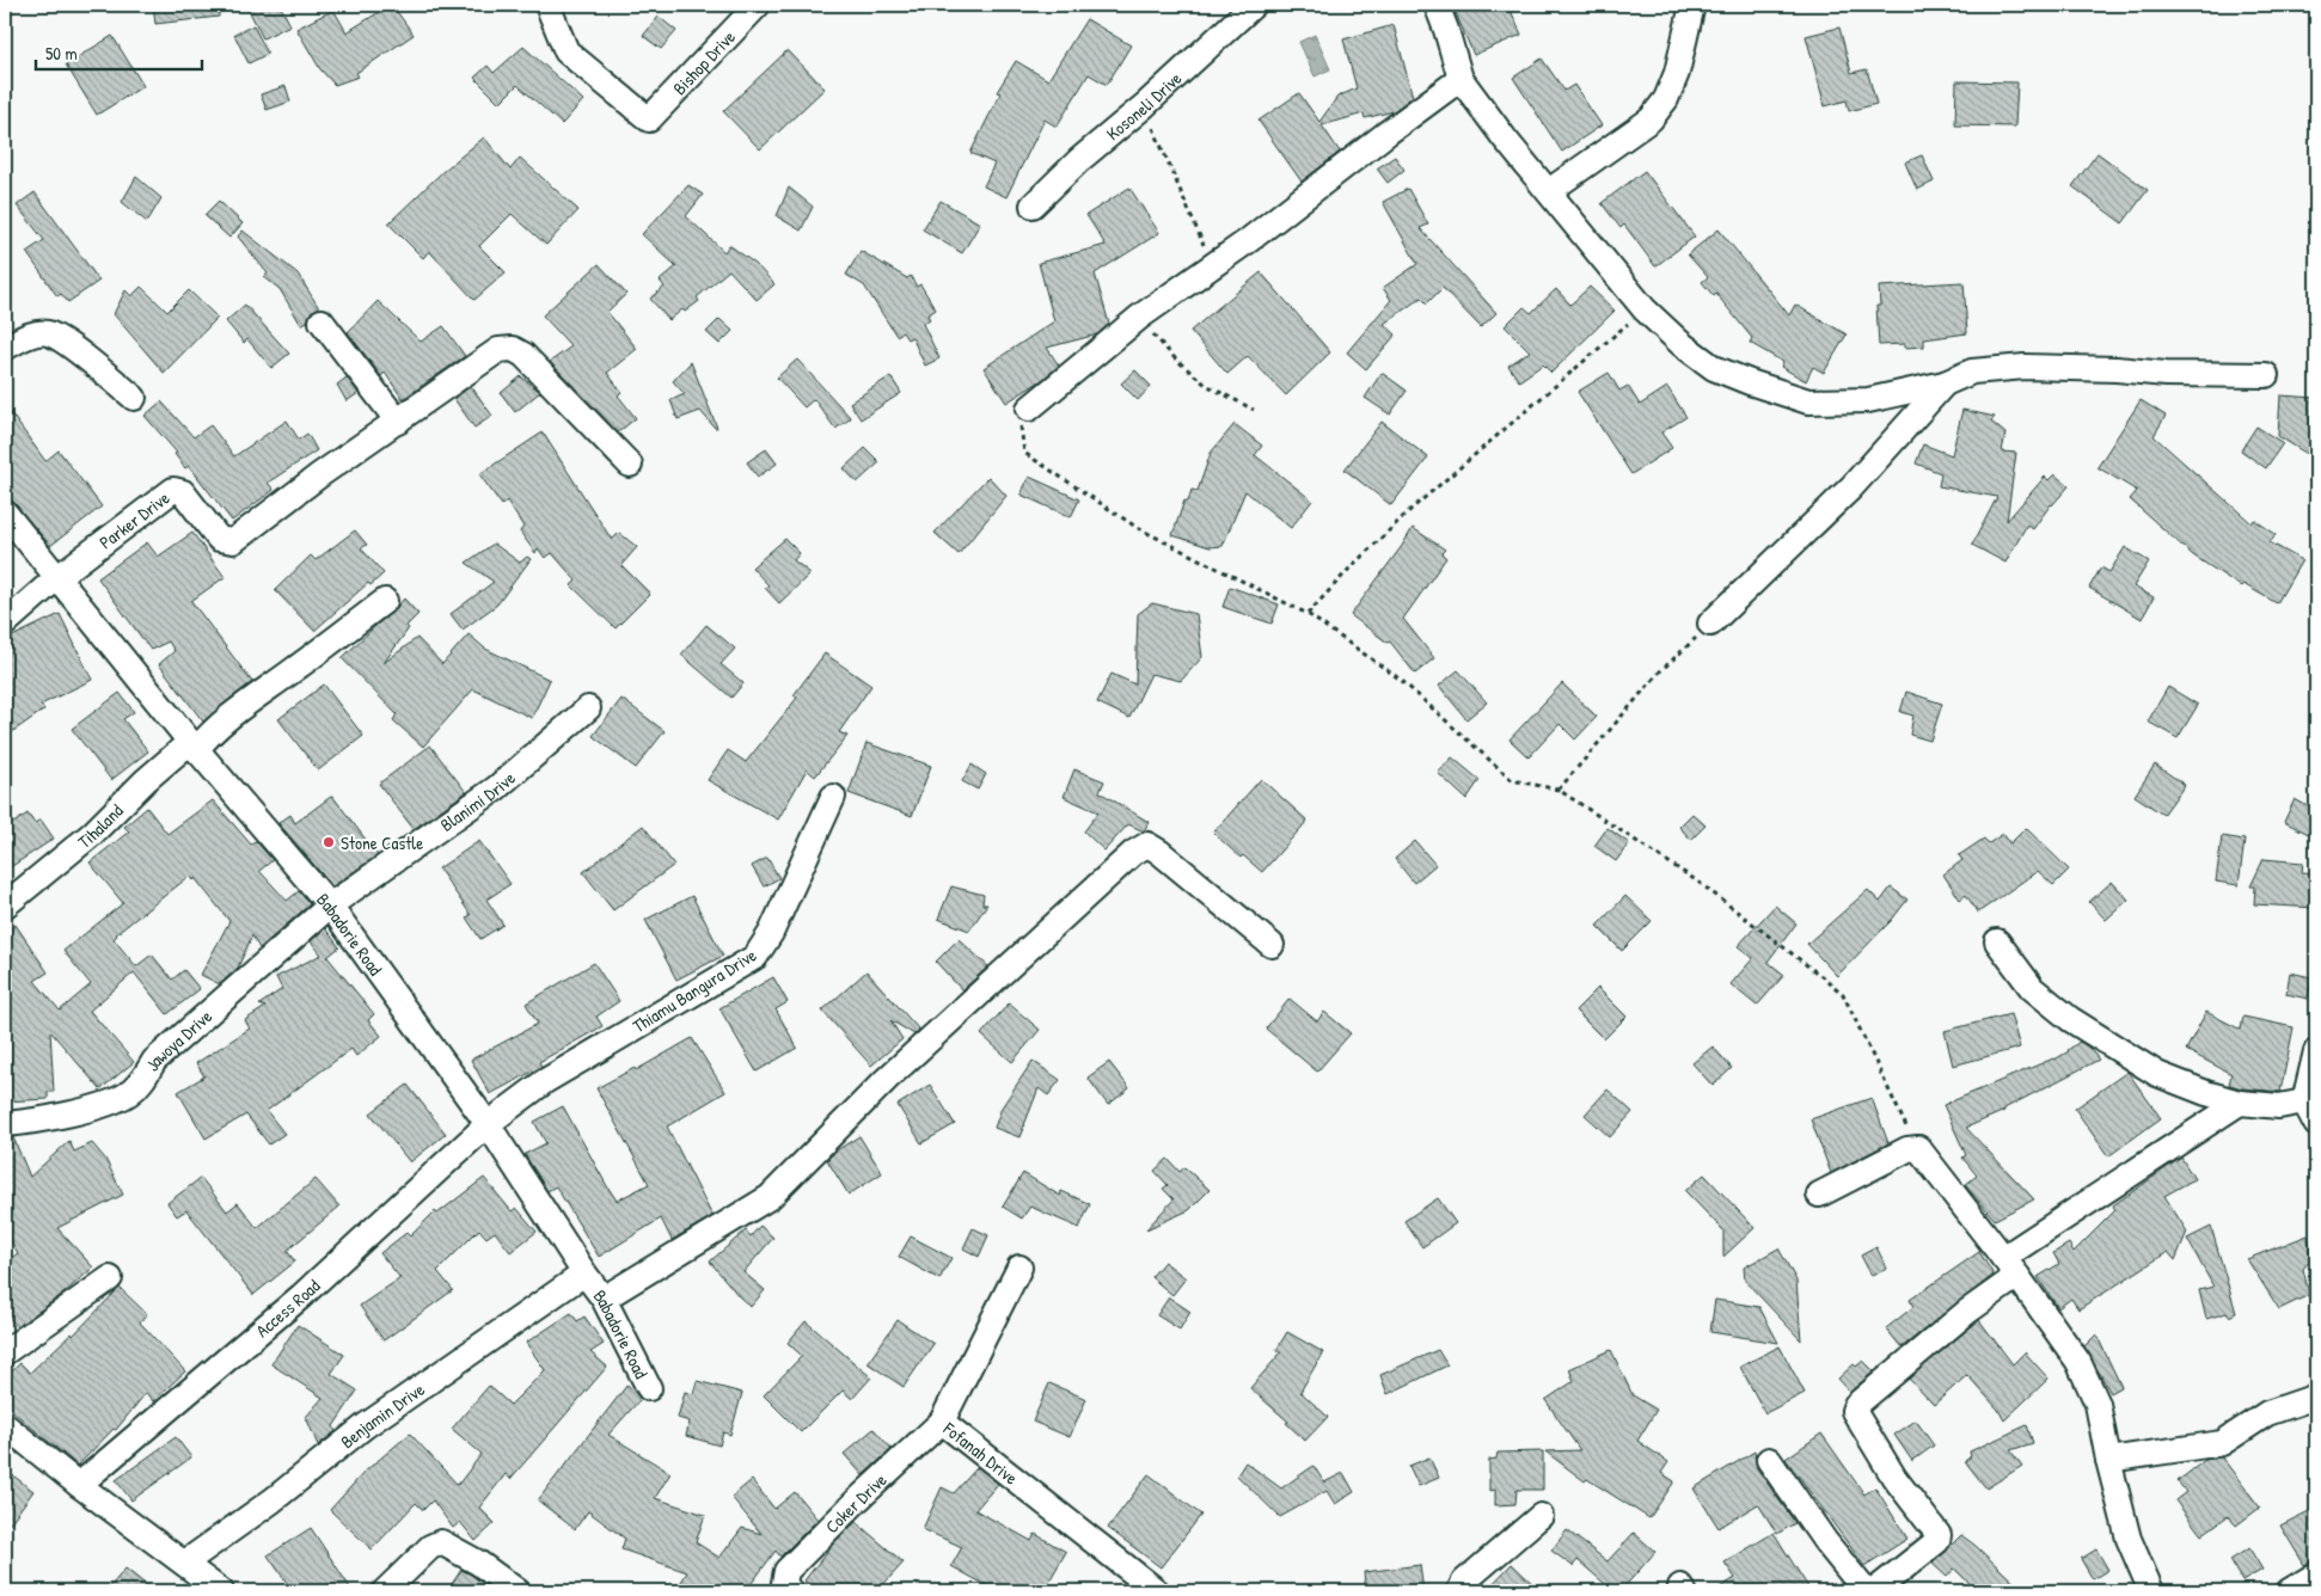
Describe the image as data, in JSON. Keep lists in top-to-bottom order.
{
  "streets": {
    "street": [
      "Bishop Drive",
      "Kosoneli Drive",
      "Parker Drive",
      "Blanimi Drive",
      "Tihaland",
      "Babadorie Road",
      "Thiamu Bangura Drive",
      "Jawoya Drive",
      "Access Road",
      "Benjamin Drive",
      "Fofanah Drive",
      "Coker Drive"
    ]
  },
  "crossings": [
    ["Parker Drive", "Babadorie Road"],
    ["Blanimi Drive", "Babadorie Road"],
    ["Blanimi Drive", "Jawoya Drive"],
    ["Tihaland", "Babadorie Road"],
    ["Babadorie Road", "Thiamu Bangura Drive"],
    ["Babadorie Road", "Jawoya Drive"],
    ["Babadorie Road", "Access Road"],
    ["Babadorie Road", "Benjamin Drive"],
    ["Thiamu Bangura Drive", "Access Road"],
    ["Fofanah Drive", "Coker Drive"]
  ],
  "places": ["Stone Castle"],
  "scale_bar": "50 m"
}
